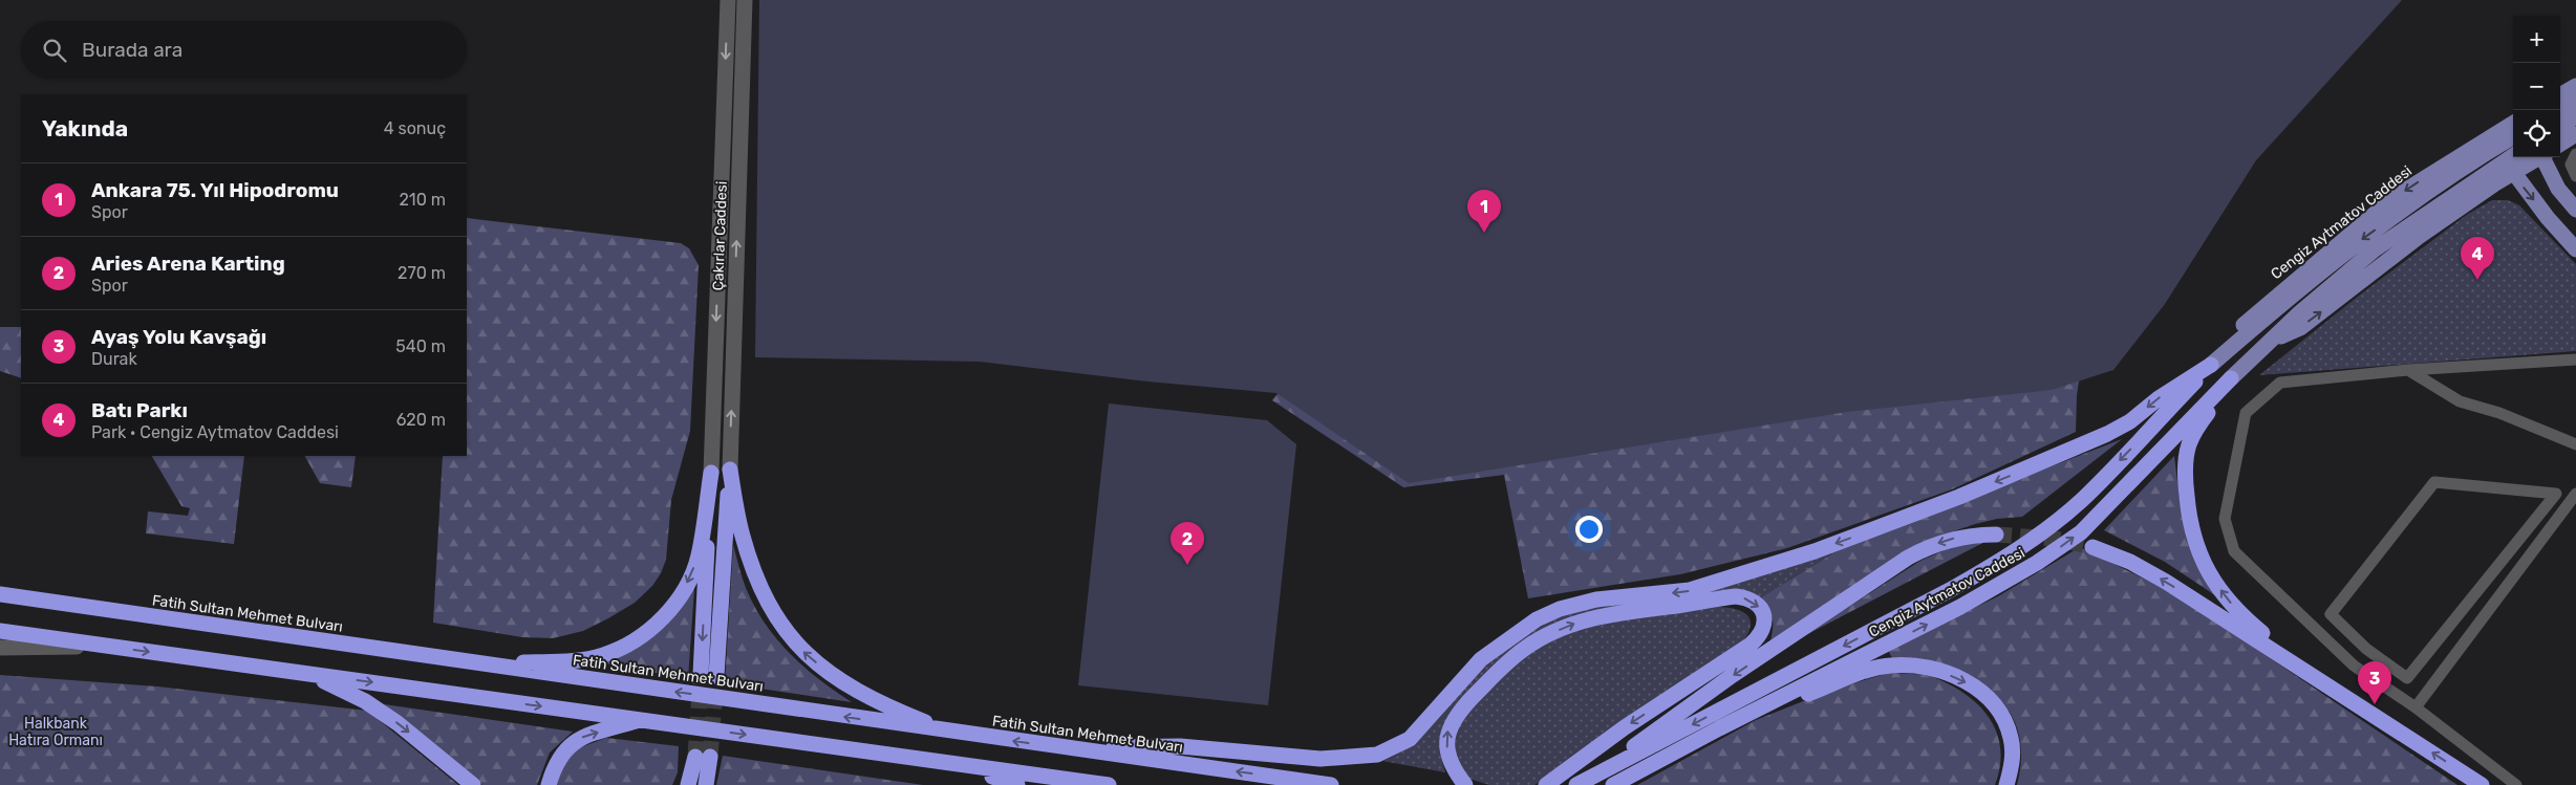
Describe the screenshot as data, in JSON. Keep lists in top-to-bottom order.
{
  "streets": {
    "highway": ["Cengiz Aytmatov Caddesi", "Fatih Sultan Mehmet Bulvarı"],
    "main road": ["Çakırlar Caddesi"]
  },
  "parks": ["Halkbank Hatıra Ormanı"],
  "page": {
    "map_buttons": ["+", "−"],
    "search": "Burada ara",
    "heading": ["Yakında", "4 sonuç"],
    "list": [
      {
        "mark": "1",
        "name": "Ankara 75. Yıl Hipodromu",
        "note": "Spor",
        "value": "210 m"
      },
      {
        "mark": "2",
        "name": "Aries Arena Karting",
        "note": "Spor",
        "value": "270 m"
      },
      {
        "mark": "3",
        "name": "Ayaş Yolu Kavşağı",
        "note": "Durak",
        "value": "540 m"
      },
      {
        "mark": "4",
        "name": "Batı Parkı",
        "note": "Park · Cengiz Aytmatov Caddesi",
        "value": "620 m"
      }
    ],
    "pins": [
      "1",
      "4",
      "2",
      "3"
    ]
  }
}
